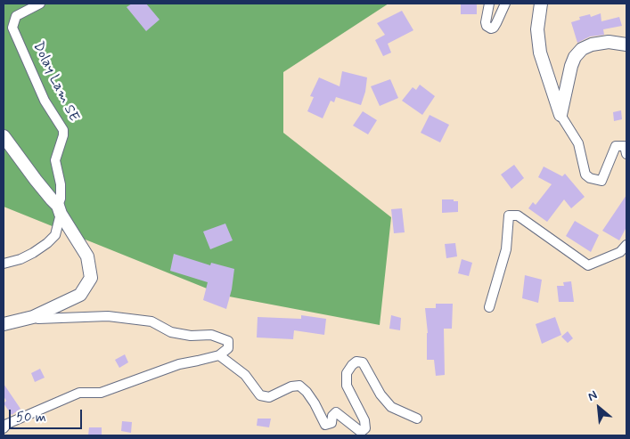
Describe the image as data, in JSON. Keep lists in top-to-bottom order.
{
  "streets": {
    "street": ["Dolay Lam SE"]
  },
  "scale_bar": "50 m",
  "north": "top left"
}
